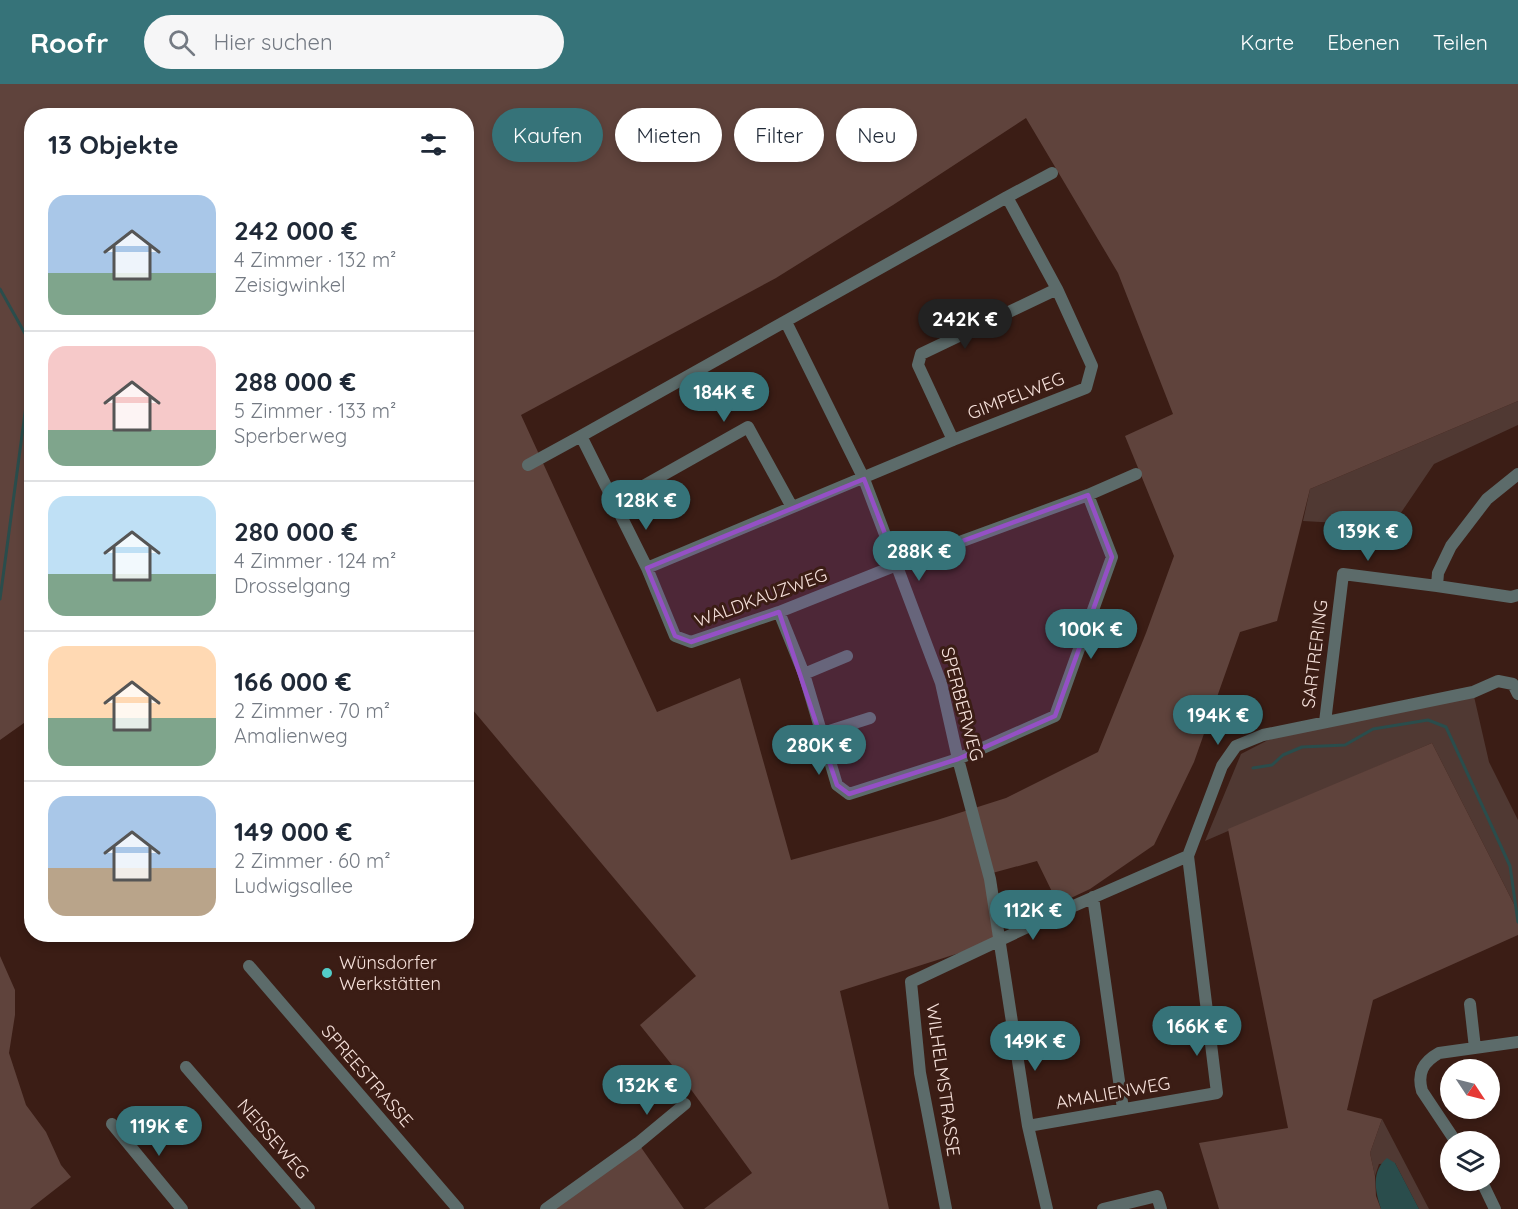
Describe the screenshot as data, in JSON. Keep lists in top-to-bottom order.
{
  "streets": {
    "street": [
      "GIMPELWEG",
      "WALDKAUZWEG",
      "SARTRERING",
      "SPERBERWEG",
      "SPREESTRASSE",
      "WILHELMSTRASSE",
      "AMALIENWEG",
      "NEISSEWEG"
    ]
  },
  "crossings": [
    ["GIMPELWEG", "WALDKAUZWEG"],
    ["GIMPELWEG", "SPERBERWEG"],
    ["WALDKAUZWEG", "SPERBERWEG"],
    ["SARTRERING", "AMALIENWEG"],
    ["SPERBERWEG", "WILHELMSTRASSE"],
    ["SPERBERWEG", "AMALIENWEG"]
  ],
  "places": ["Wünsdorfer Werkstätten"],
  "north": "bottom right",
  "page": {
    "header": "Roofr",
    "search": "Hier suchen",
    "nav": ["Karte", "Ebenen", "Teilen"],
    "chip": [
      "Kaufen",
      "Mieten",
      "Filter",
      "Neu"
    ],
    "heading": "13 Objekte",
    "list": [
      {
        "name": "242 000 €",
        "note": "4 Zimmer · 132 m² · Zeisigwinkel"
      },
      {
        "name": "288 000 €",
        "note": "5 Zimmer · 133 m² · Sperberweg"
      },
      {
        "name": "280 000 €",
        "note": "4 Zimmer · 124 m² · Drosselgang"
      },
      {
        "name": "166 000 €",
        "note": "2 Zimmer · 70 m² · Amalienweg"
      },
      {
        "name": "149 000 €",
        "note": "2 Zimmer · 60 m² · Ludwigsallee"
      }
    ],
    "price": [
      "242K €",
      "184K €",
      "128K €",
      "139K €",
      "288K €",
      "100K €",
      "194K €",
      "280K €",
      "112K €",
      "166K €",
      "149K €",
      "132K €",
      "119K €"
    ]
  }
}
